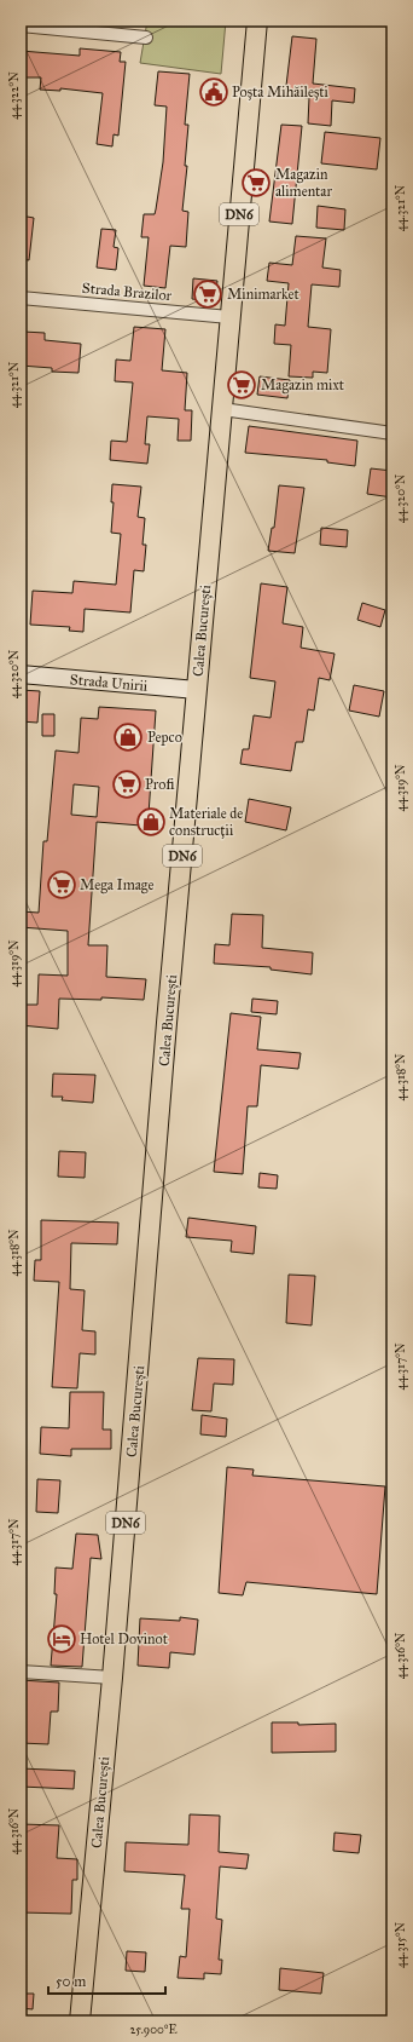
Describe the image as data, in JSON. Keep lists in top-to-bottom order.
{
  "streets": {
    "main road": ["DN6", "Calea București", "Strada Unirii"],
    "street": ["Strada Brazilor"]
  },
  "crossings": [
    ["Strada Brazilor", "Calea București"],
    ["Calea București", "Strada Unirii"]
  ],
  "places": {
    "public building": ["Poșta Mihăilești"],
    "supermarket": [
      "Magazin alimentar",
      "Minimarket",
      "Magazin mixt",
      "Profi",
      "Mega Image"
    ],
    "shop": ["Pepco", "Materiale de construcții"],
    "hotel": ["Hotel Dovinot"]
  },
  "scale_bar": "50 m",
  "coordinates": [
    "44.322°N",
    "44.321°N",
    "44.320°N",
    "44.319°N",
    "44.318°N",
    "44.317°N",
    "44.316°N",
    "44.315°N",
    "25.900°E"
  ]
}
